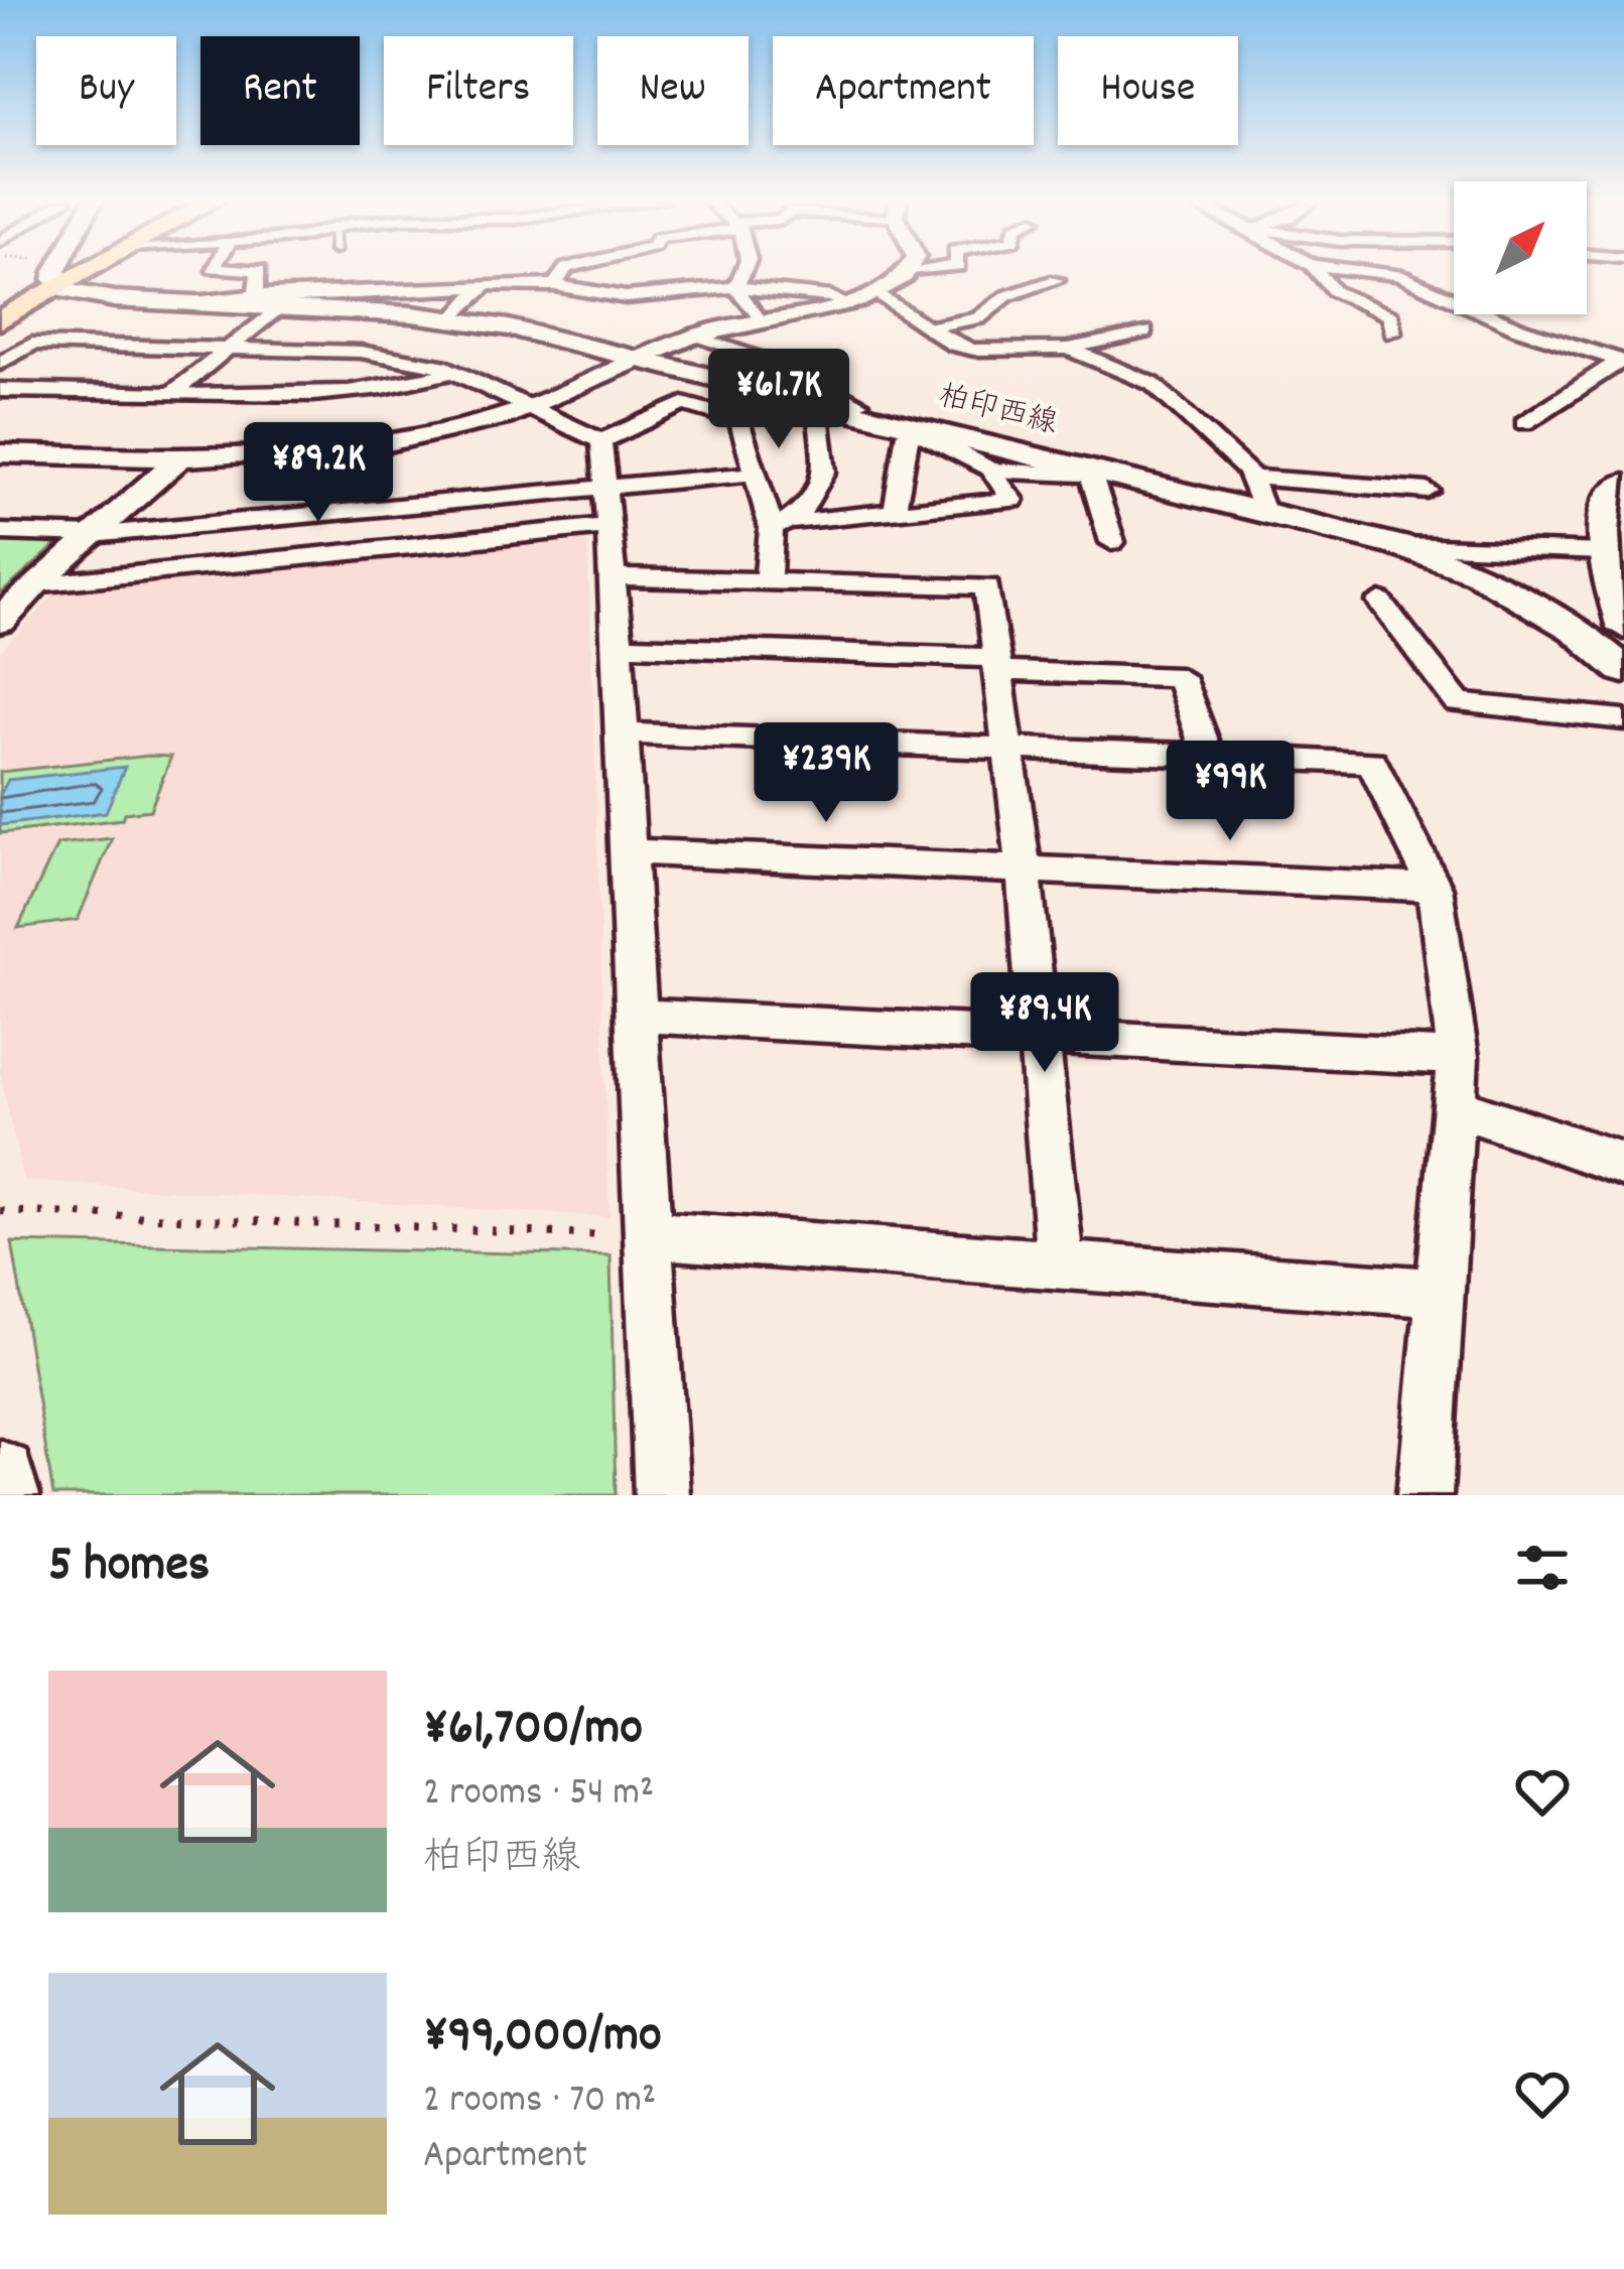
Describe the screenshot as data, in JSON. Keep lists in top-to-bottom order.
{
  "streets": {
    "main road": ["柏印西線"]
  },
  "north": "top right",
  "page": {
    "chip": [
      "Buy",
      "Rent",
      "Filters",
      "New",
      "Apartment",
      "House"
    ],
    "price": [
      "¥61.7K",
      "¥89.2K",
      "¥239K",
      "¥99K",
      "¥89.4K"
    ],
    "heading": "5 homes",
    "list": [
      {
        "name": "¥61,700/mo",
        "note": "2 rooms · 54 m² · 柏印西線"
      },
      {
        "name": "¥99,000/mo",
        "note": "2 rooms · 70 m² · Apartment"
      }
    ]
  }
}
